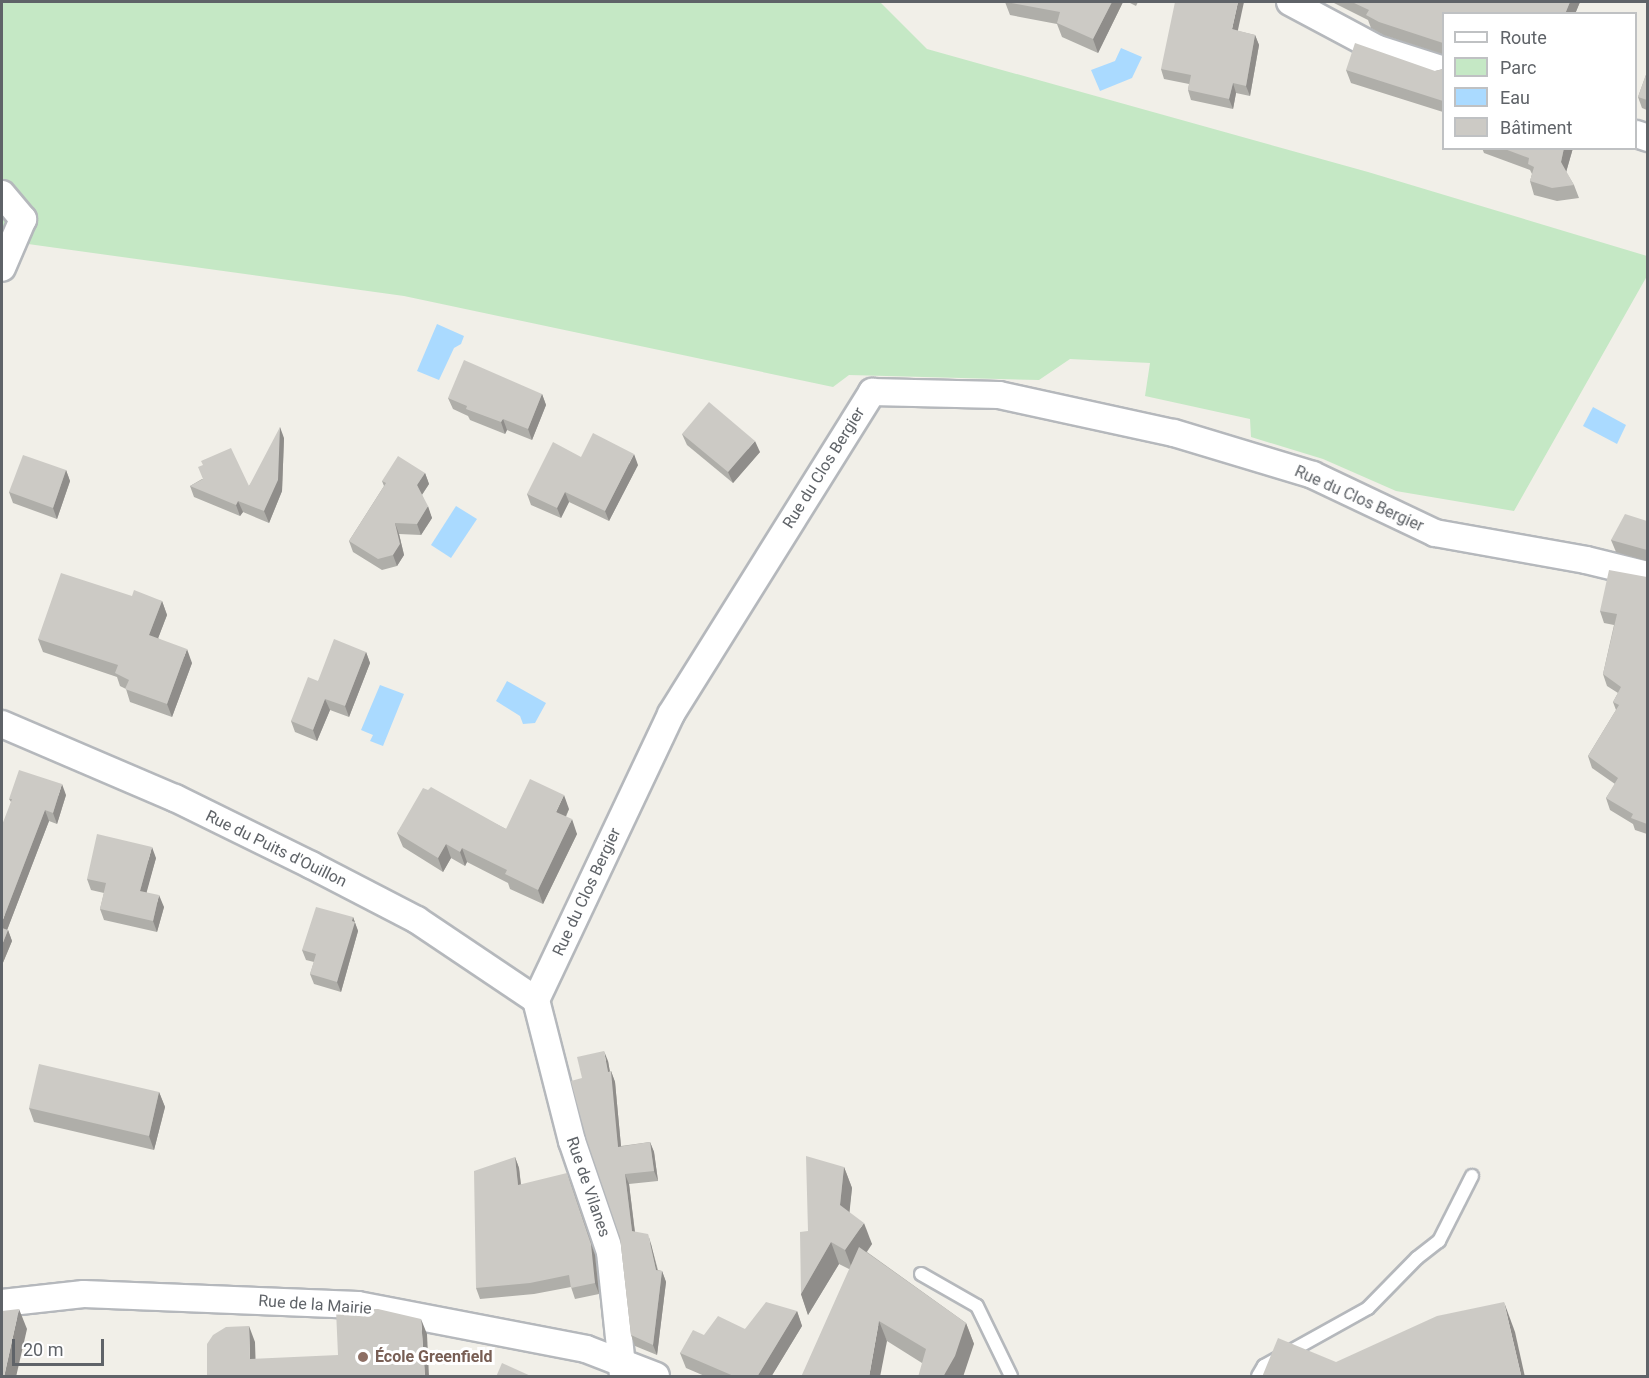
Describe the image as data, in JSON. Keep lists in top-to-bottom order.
{
  "streets": {
    "street": [
      "Rue du Clos Bergier",
      "Rue du Puits d'Ouillon",
      "Rue de Vilanes",
      "Rue de la Mairie"
    ]
  },
  "crossings": [
    ["Rue du Clos Bergier", "Rue du Puits d'Ouillon"],
    ["Rue du Clos Bergier", "Rue de Vilanes"],
    ["Rue du Puits d'Ouillon", "Rue de Vilanes"],
    ["Rue de Vilanes", "Rue de la Mairie"]
  ],
  "places": ["École Greenfield"],
  "legend": [
    "Route",
    "Parc",
    "Eau",
    "Bâtiment"
  ],
  "scale_bar": "20 m"
}
